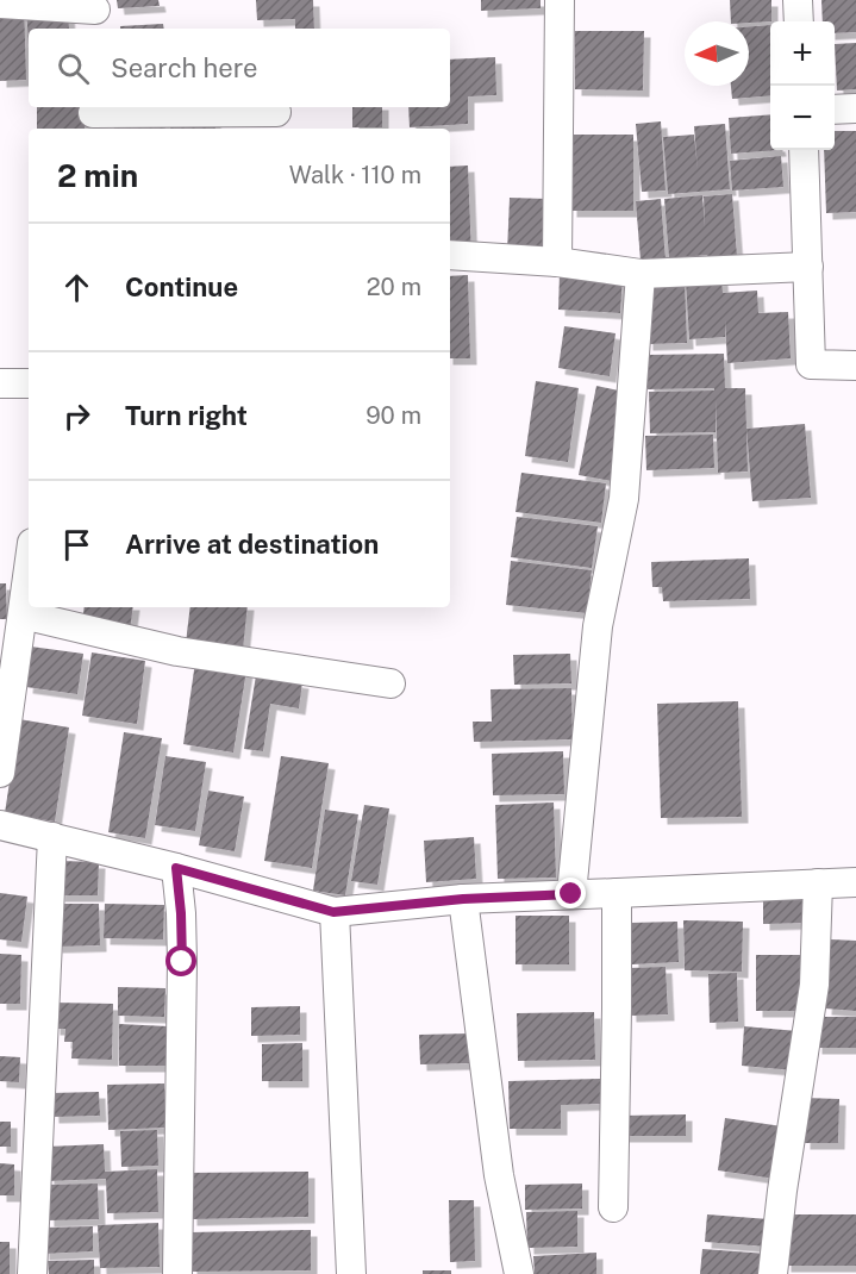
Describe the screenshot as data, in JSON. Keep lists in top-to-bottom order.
{
  "north": "left",
  "page": {
    "map_buttons": ["+", "−"],
    "search": "Search here",
    "heading": ["2 min", "Walk · 110 m"],
    "list": [
      ["Continue", "20 m"],
      ["Turn right", "90 m"],
      "Arrive at destination"
    ]
  }
}
